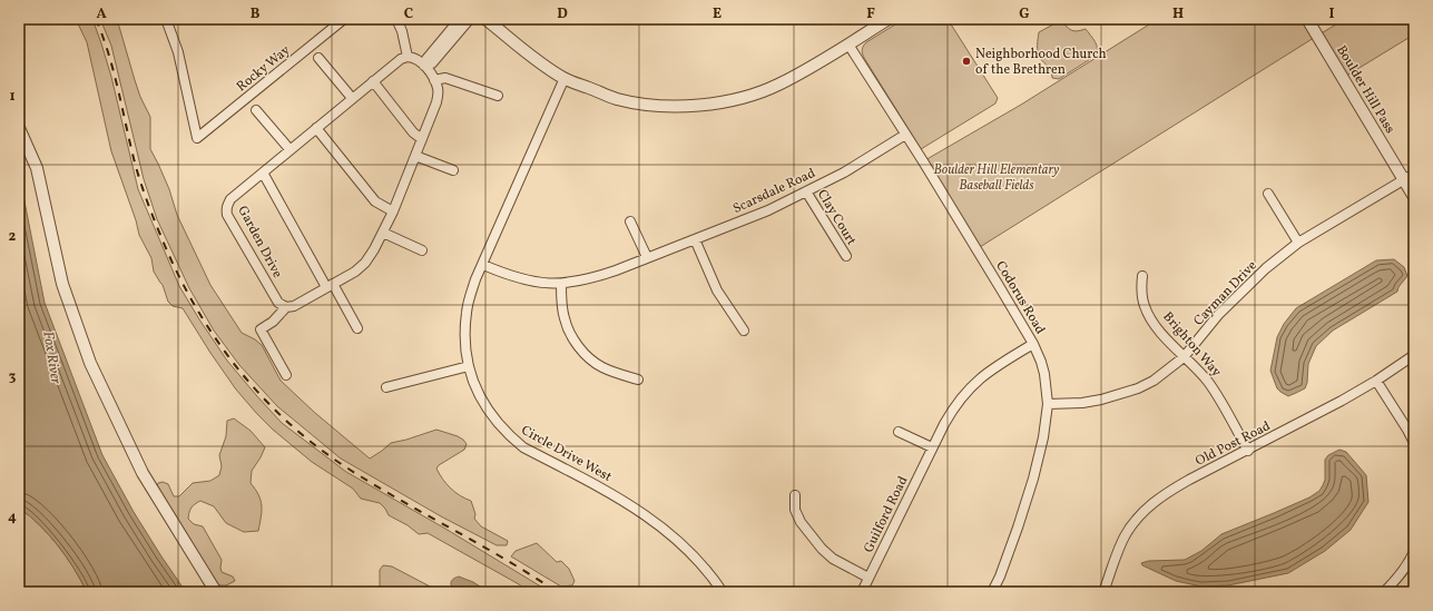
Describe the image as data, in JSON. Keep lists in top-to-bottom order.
{
  "streets": {
    "street": [
      "Rocky Way",
      "Boulder Hill Pass",
      "Scarsdale Road",
      "Clay Court",
      "Garden Drive",
      "Cayman Drive",
      "Codorus Road",
      "Brighton Way",
      "Old Post Road",
      "Circle Drive West",
      "Guilford Road"
    ]
  },
  "crossings": [
    ["Boulder Hill Pass", "Cayman Drive"],
    ["Scarsdale Road", "Clay Court"],
    ["Scarsdale Road", "Codorus Road"],
    ["Scarsdale Road", "Circle Drive West"],
    ["Cayman Drive", "Codorus Road"],
    ["Cayman Drive", "Brighton Way"],
    ["Codorus Road", "Guilford Road"],
    ["Brighton Way", "Old Post Road"]
  ],
  "water": ["Fox River"],
  "parks": ["Boulder Hill Elementary Baseball Fields"],
  "places": ["Neighborhood Church of the Brethren"],
  "grid": {
    "columns": [
      "A",
      "B",
      "C",
      "D",
      "E",
      "F",
      "G",
      "H",
      "I"
    ],
    "rows": [
      "1",
      "2",
      "3",
      "4"
    ]
  }
}
